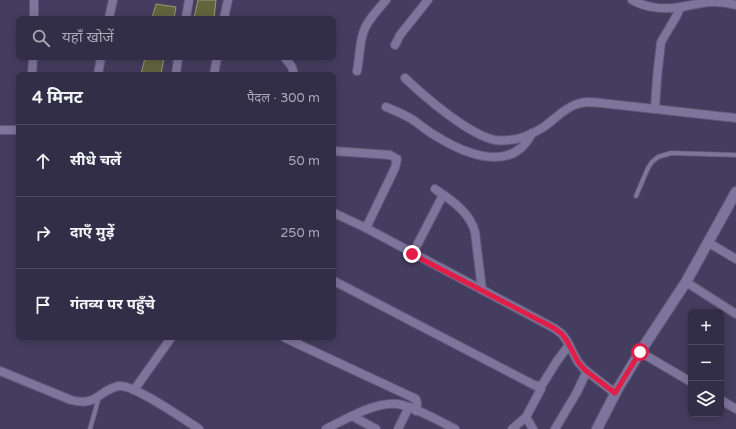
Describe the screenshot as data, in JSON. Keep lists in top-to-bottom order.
{
  "page": {
    "search": "यहाँ खोजें",
    "heading": ["4 मिनट", "पैदल · 300 m"],
    "list": [
      ["सीधे चलें", "50 m"],
      ["दाएँ मुड़ें", "250 m"],
      "गंतव्य पर पहुँचे"
    ],
    "map_buttons": ["+", "−"]
  }
}
